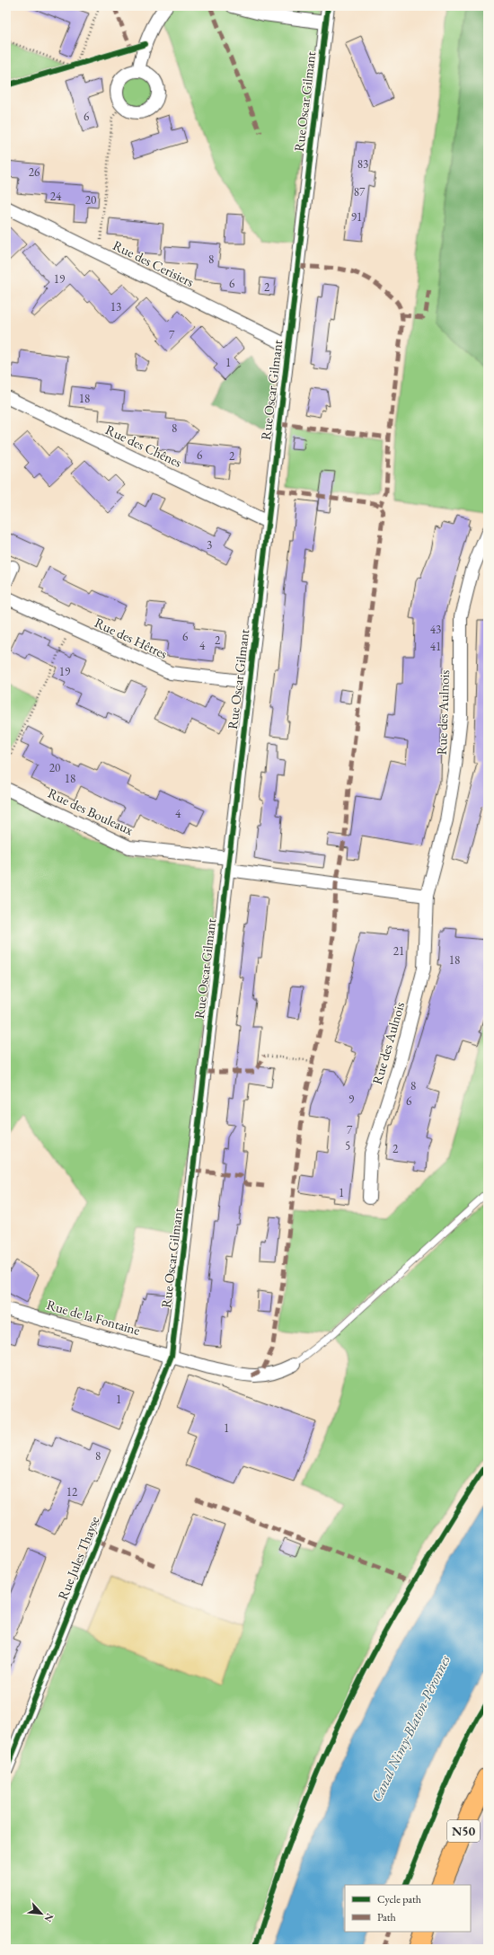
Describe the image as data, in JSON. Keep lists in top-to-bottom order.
{
  "streets": {
    "main road": ["N50"],
    "street": [
      "Rue Oscar Gilmant",
      "Rue des Cerisiers",
      "Rue des Chênes",
      "Rue des Hêtres",
      "Rue des Aulnois",
      "Rue des Bouleaux",
      "Rue de la Fontaine",
      "Rue Jules Thayse"
    ]
  },
  "crossings": [
    ["Rue Oscar Gilmant", "Rue des Cerisiers"],
    ["Rue Oscar Gilmant", "Rue des Chênes"],
    ["Rue Oscar Gilmant", "Rue des Hêtres"],
    ["Rue Oscar Gilmant", "Rue des Bouleaux"],
    ["Rue Oscar Gilmant", "Rue de la Fontaine"],
    ["Rue Oscar Gilmant", "Rue Jules Thayse"],
    ["Rue de la Fontaine", "Rue Jules Thayse"]
  ],
  "water": ["Canal Nimy-Blaton-Péronnes"],
  "house_numbers": [
    "6",
    "83",
    "26",
    "87",
    "24",
    "20",
    "91",
    "8",
    "19",
    "6",
    "2",
    "13",
    "7",
    "1",
    "18",
    "8",
    "6",
    "2",
    "3",
    "43",
    "6",
    "2",
    "4",
    "41",
    "19",
    "20",
    "18",
    "4",
    "21",
    "18",
    "8",
    "9",
    "6",
    "7",
    "5",
    "2",
    "1",
    "1",
    "1",
    "8",
    "12"
  ],
  "legend": ["Cycle path", "Path"],
  "north": "bottom right"
}
